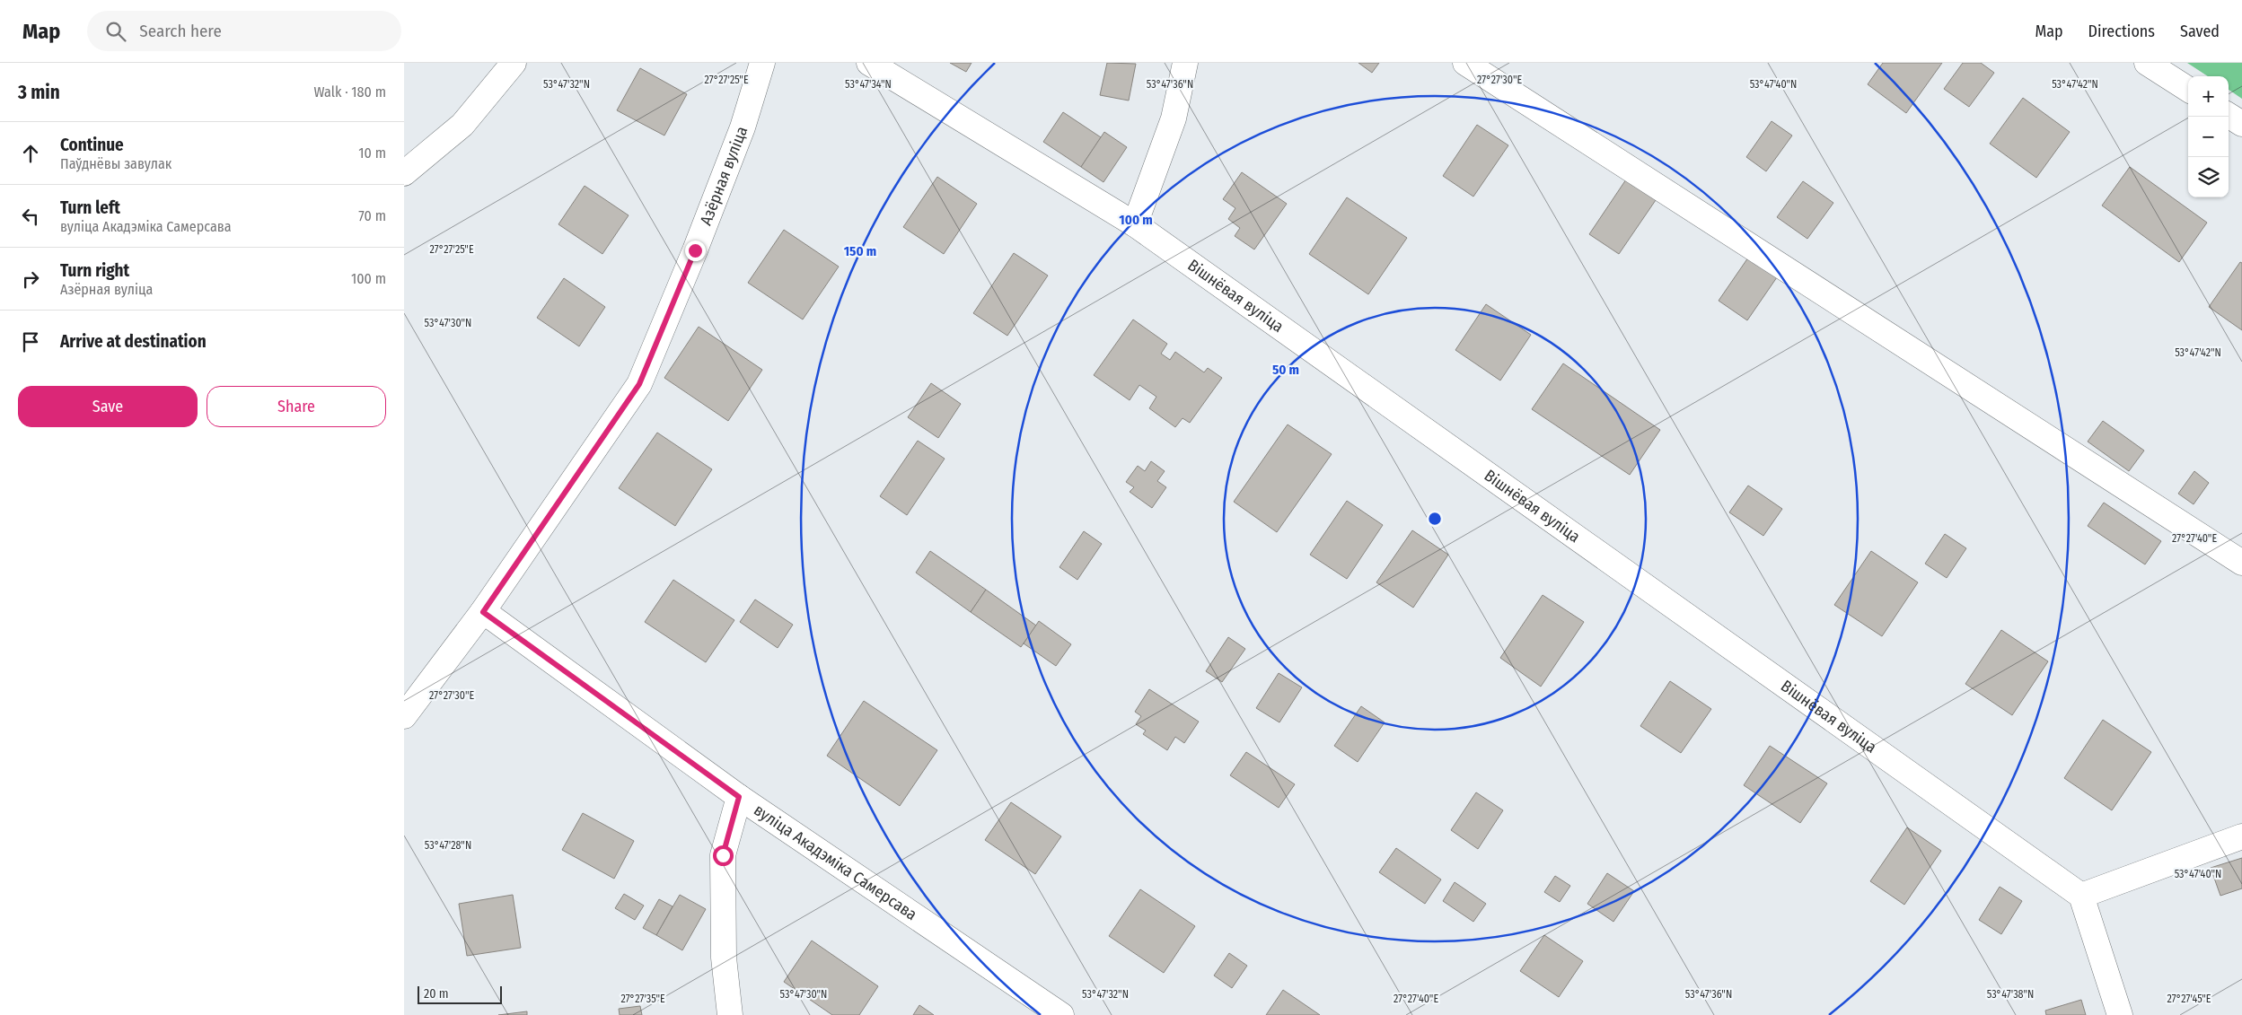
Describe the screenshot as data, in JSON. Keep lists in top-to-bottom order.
{
  "streets": {
    "street": ["Азёрная вуліца", "Вішнёвая вуліца", "вуліца Акадэміка Самерсава"]
  },
  "crossings": [
    ["Азёрная вуліца", "вуліца Акадэміка Самерсава"]
  ],
  "scale_bar": "20 m",
  "page": {
    "header": "Map",
    "search": "Search here",
    "nav": ["Map", "Directions", "Saved"],
    "heading": ["3 min", "Walk · 180 m"],
    "map_buttons": ["+", "−"],
    "list": [
      ["Continue", "Паўднёвы завулак", "10 m"],
      ["Turn left", "вуліца Акадэміка Самерсава", "70 m"],
      ["Turn right", "Азёрная вуліца", "100 m"],
      "Arrive at destination"
    ],
    "buttons": ["Save", "Share"],
    "scale": "20 m"
  },
  "coordinates": [
    "27°27'25\"E",
    "27°27'30\"E",
    "53°47'32\"N",
    "53°47'34\"N",
    "53°47'36\"N",
    "53°47'40\"N",
    "53°47'42\"N",
    "53°47'30\"N",
    "27°27'40\"E",
    "53°47'28\"N",
    "53°47'38\"N",
    "27°27'35\"E",
    "27°27'45\"E"
  ],
  "rings": ["100 m", "150 m", "50 m"]
}
